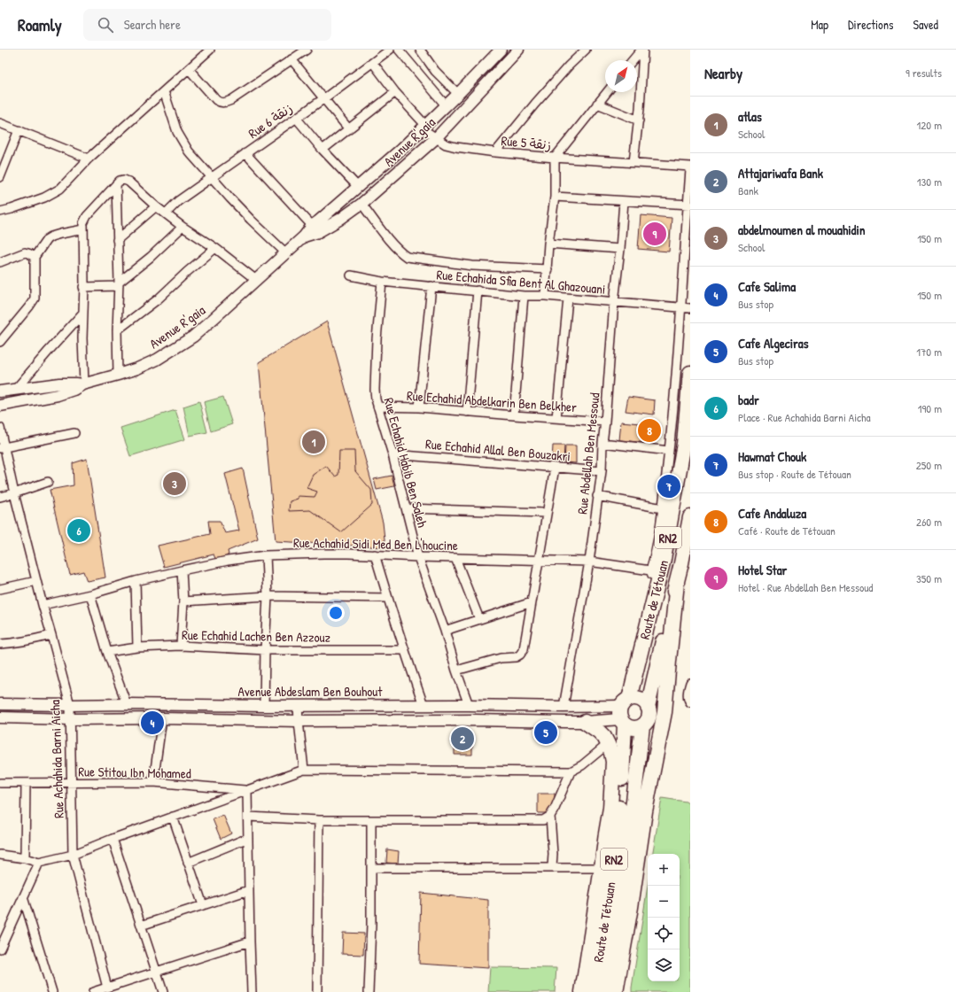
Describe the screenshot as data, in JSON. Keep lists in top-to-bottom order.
{
  "streets": {
    "highway": ["RN2", "Route de Tétouan"],
    "main road": ["Avenue R'gaia", "Avenue Abdeslam Ben Bouhout"],
    "street": [
      "Rue 6 زنقة",
      "Rue 5 زنقة",
      "Rue Echahida Sfia Bent Al Ghazouani",
      "Rue Echahid Abdelkarin Ben Belkher",
      "Rue Echahid Allal Ben Bouzakri",
      "Rue Abdellah Ben Messoud",
      "Rue Echahid Habib Ben Saleh",
      "Rue Achahid Sidi Med Ben L'houcine",
      "Rue Echahid Lachen Ben Azzouz",
      "Rue Achahida Barni Aicha",
      "Rue Stitou Ibn Mohamed"
    ]
  },
  "crossings": [
    ["Rue 6 زنقة", "Rue 5 زنقة"],
    ["Avenue R'gaia", "Rue 5 زنقة"],
    ["Rue Echahida Sfia Bent Al Ghazouani", "Rue Abdellah Ben Messoud"],
    ["Rue Echahida Sfia Bent Al Ghazouani", "Rue Echahid Habib Ben Saleh"],
    ["Rue Echahid Abdelkarin Ben Belkher", "Rue Abdellah Ben Messoud"],
    ["Rue Echahid Abdelkarin Ben Belkher", "Rue Echahid Habib Ben Saleh"],
    ["Rue Echahid Allal Ben Bouzakri", "Rue Abdellah Ben Messoud"],
    ["Rue Echahid Allal Ben Bouzakri", "Rue Echahid Habib Ben Saleh"],
    ["Rue Abdellah Ben Messoud", "Rue Achahid Sidi Med Ben L'houcine"],
    ["Rue Abdellah Ben Messoud", "Avenue Abdeslam Ben Bouhout"],
    ["Rue Echahid Habib Ben Saleh", "Rue Achahid Sidi Med Ben L'houcine"],
    ["Rue Echahid Habib Ben Saleh", "Avenue Abdeslam Ben Bouhout"],
    ["Rue Achahid Sidi Med Ben L'houcine", "Rue Achahida Barni Aicha"],
    ["Route de Tétouan", "Avenue Abdeslam Ben Bouhout"],
    ["Avenue Abdeslam Ben Bouhout", "Rue Achahida Barni Aicha"],
    ["Rue Achahida Barni Aicha", "Rue Stitou Ibn Mohamed"]
  ],
  "north": "top right",
  "page": {
    "header": "Roamly",
    "search": "Search here",
    "nav": ["Map", "Directions", "Saved"],
    "heading": ["Nearby", "9 results"],
    "list": [
      {
        "mark": "1",
        "name": "atlas",
        "note": "School",
        "value": "120 m"
      },
      {
        "mark": "2",
        "name": "Attajariwafa Bank",
        "note": "Bank",
        "value": "130 m"
      },
      {
        "mark": "3",
        "name": "abdelmoumen al mouahidin",
        "note": "School",
        "value": "150 m"
      },
      {
        "mark": "4",
        "name": "Cafe Salima",
        "note": "Bus stop",
        "value": "150 m"
      },
      {
        "mark": "5",
        "name": "Cafe Algeciras",
        "note": "Bus stop",
        "value": "170 m"
      },
      {
        "mark": "6",
        "name": "badr",
        "note": "Place · Rue Achahida Barni Aicha",
        "value": "190 m"
      },
      {
        "mark": "7",
        "name": "Hawmat Chouk",
        "note": "Bus stop · Route de Tétouan",
        "value": "250 m"
      },
      {
        "mark": "8",
        "name": "Cafe Andaluza",
        "note": "Café · Route de Tétouan",
        "value": "260 m"
      },
      {
        "mark": "9",
        "name": "Hotel Star",
        "note": "Hotel · Rue Abdellah Ben Messoud",
        "value": "350 m"
      }
    ],
    "pins": [
      "9",
      "8",
      "1",
      "3",
      "7",
      "6",
      "4",
      "5",
      "2"
    ],
    "map_buttons": ["+", "−"]
  }
}
